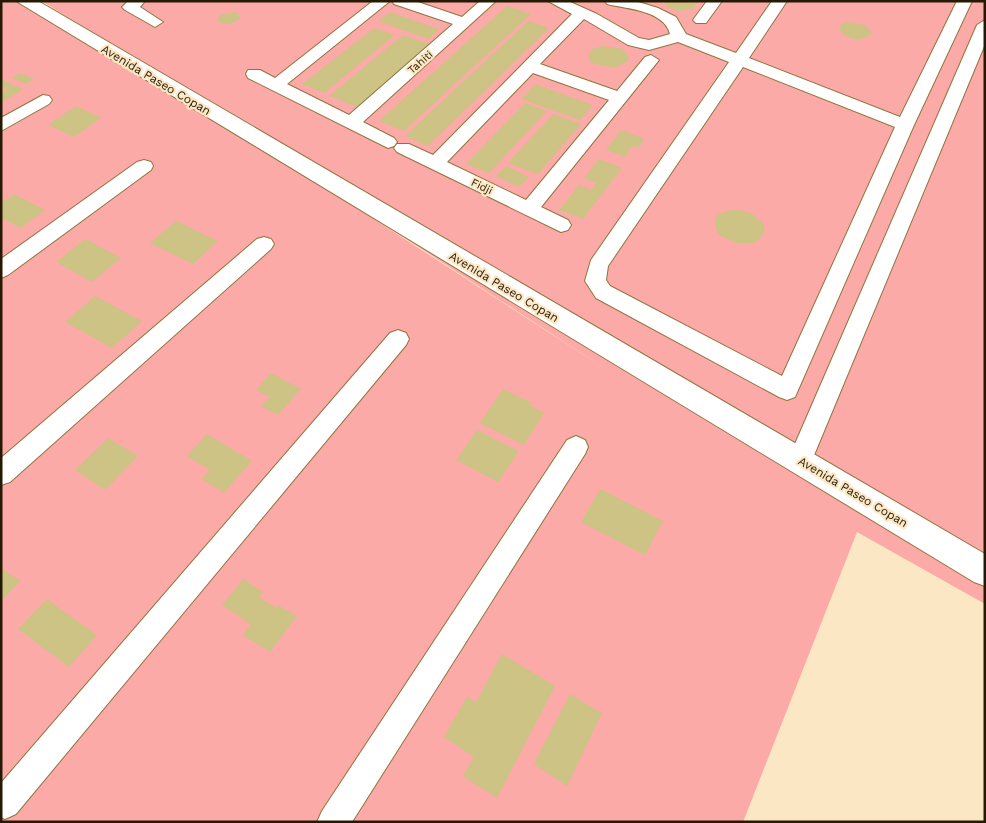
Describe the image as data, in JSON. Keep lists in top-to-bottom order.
{
  "streets": {
    "main road": ["Avenida Paseo Copan"],
    "street": ["Tahiti", "Fidji"]
  },
  "crossings": [
    ["Tahiti", "Fidji"]
  ]
}
